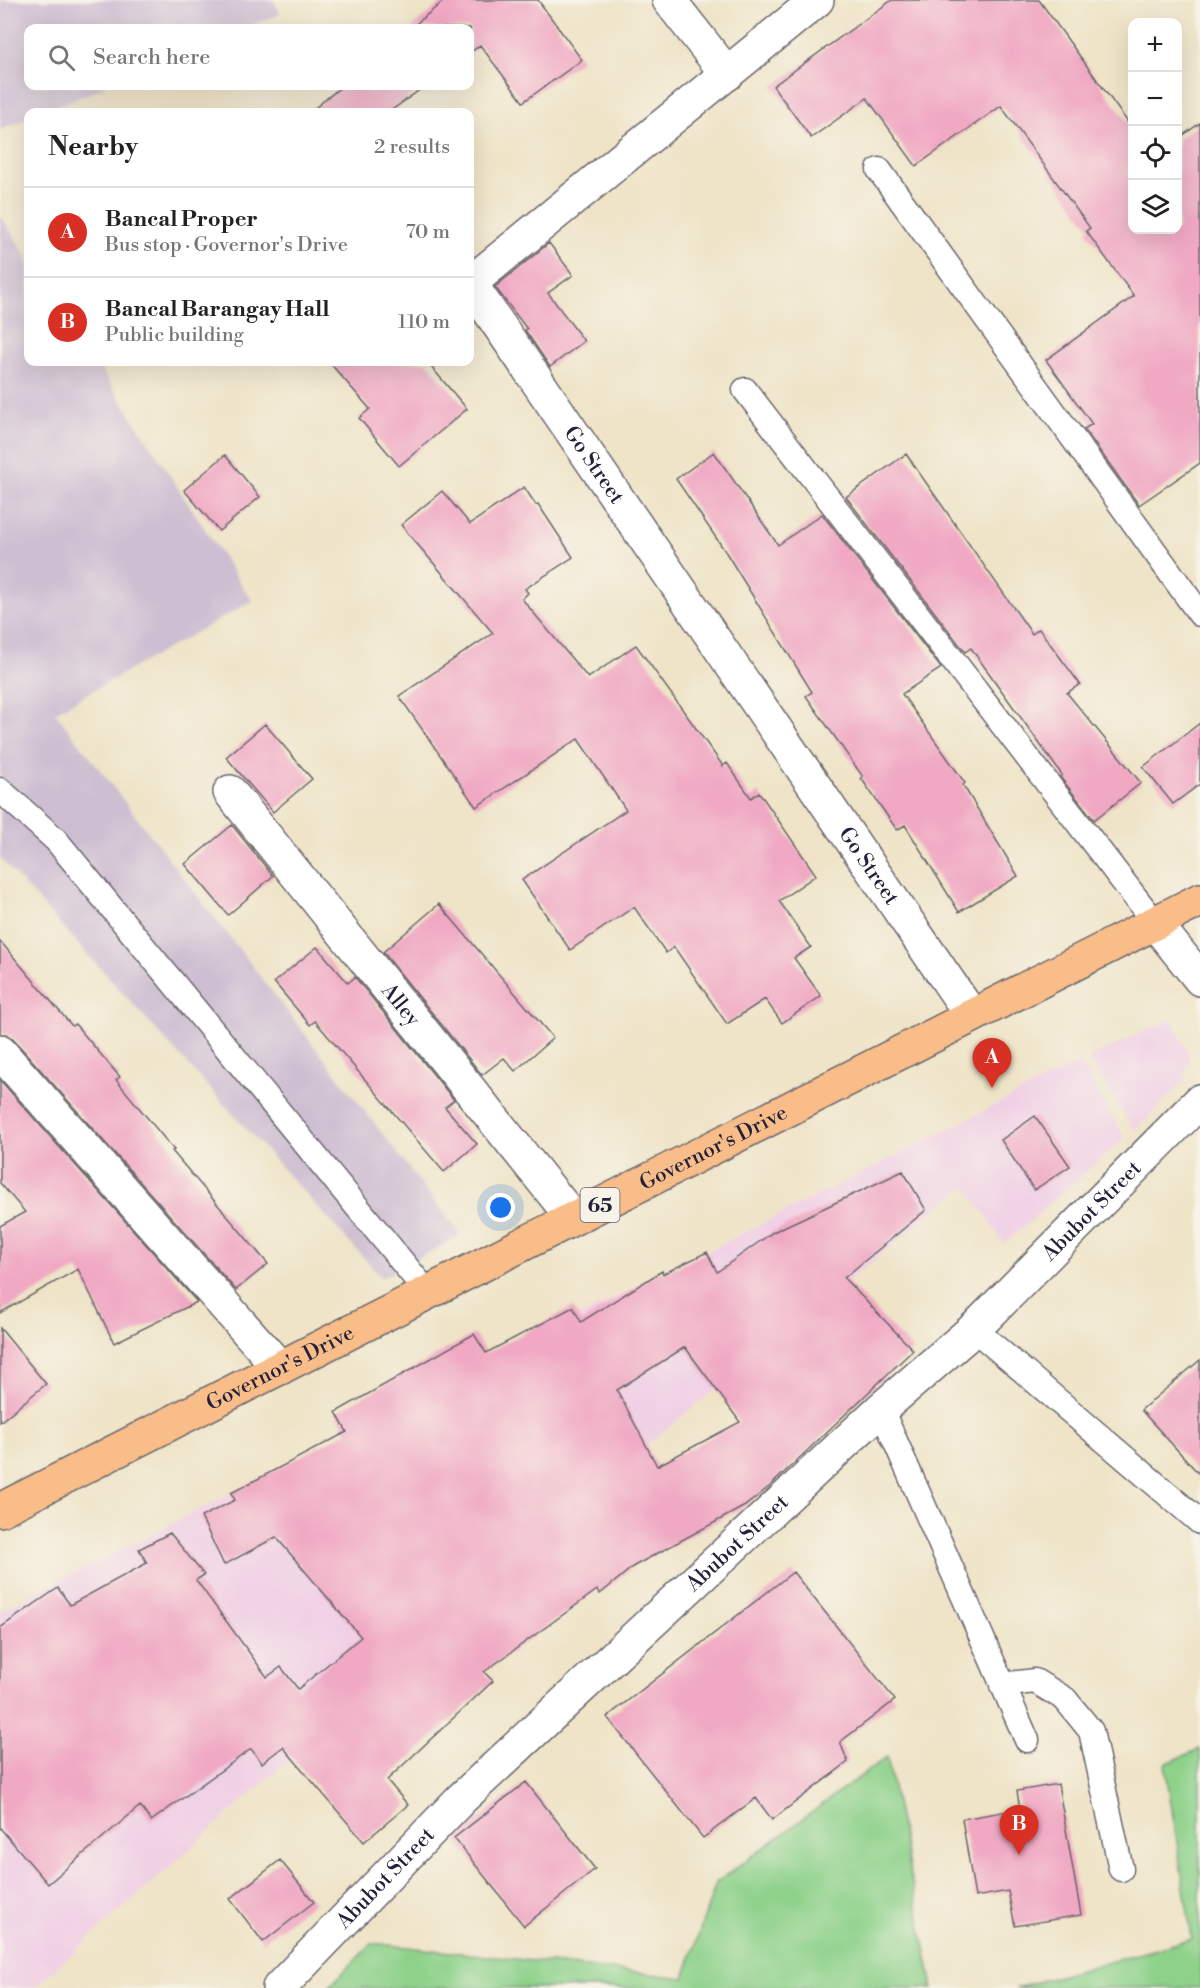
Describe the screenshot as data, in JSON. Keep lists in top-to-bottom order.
{
  "streets": {
    "highway": ["Governor's Drive", "65"],
    "street": ["Go Street", "Alley", "Abubot Street"]
  },
  "crossings": [
    ["Go Street", "Governor's Drive"],
    ["Alley", "Governor's Drive"]
  ],
  "page": {
    "map_buttons": ["+", "−"],
    "search": "Search here",
    "heading": ["Nearby", "2 results"],
    "list": [
      {
        "mark": "A",
        "name": "Bancal Proper",
        "note": "Bus stop · Governor's Drive",
        "value": "70 m"
      },
      {
        "mark": "B",
        "name": "Bancal Barangay Hall",
        "note": "Public building",
        "value": "110 m"
      }
    ],
    "pins": ["A", "B"]
  }
}
